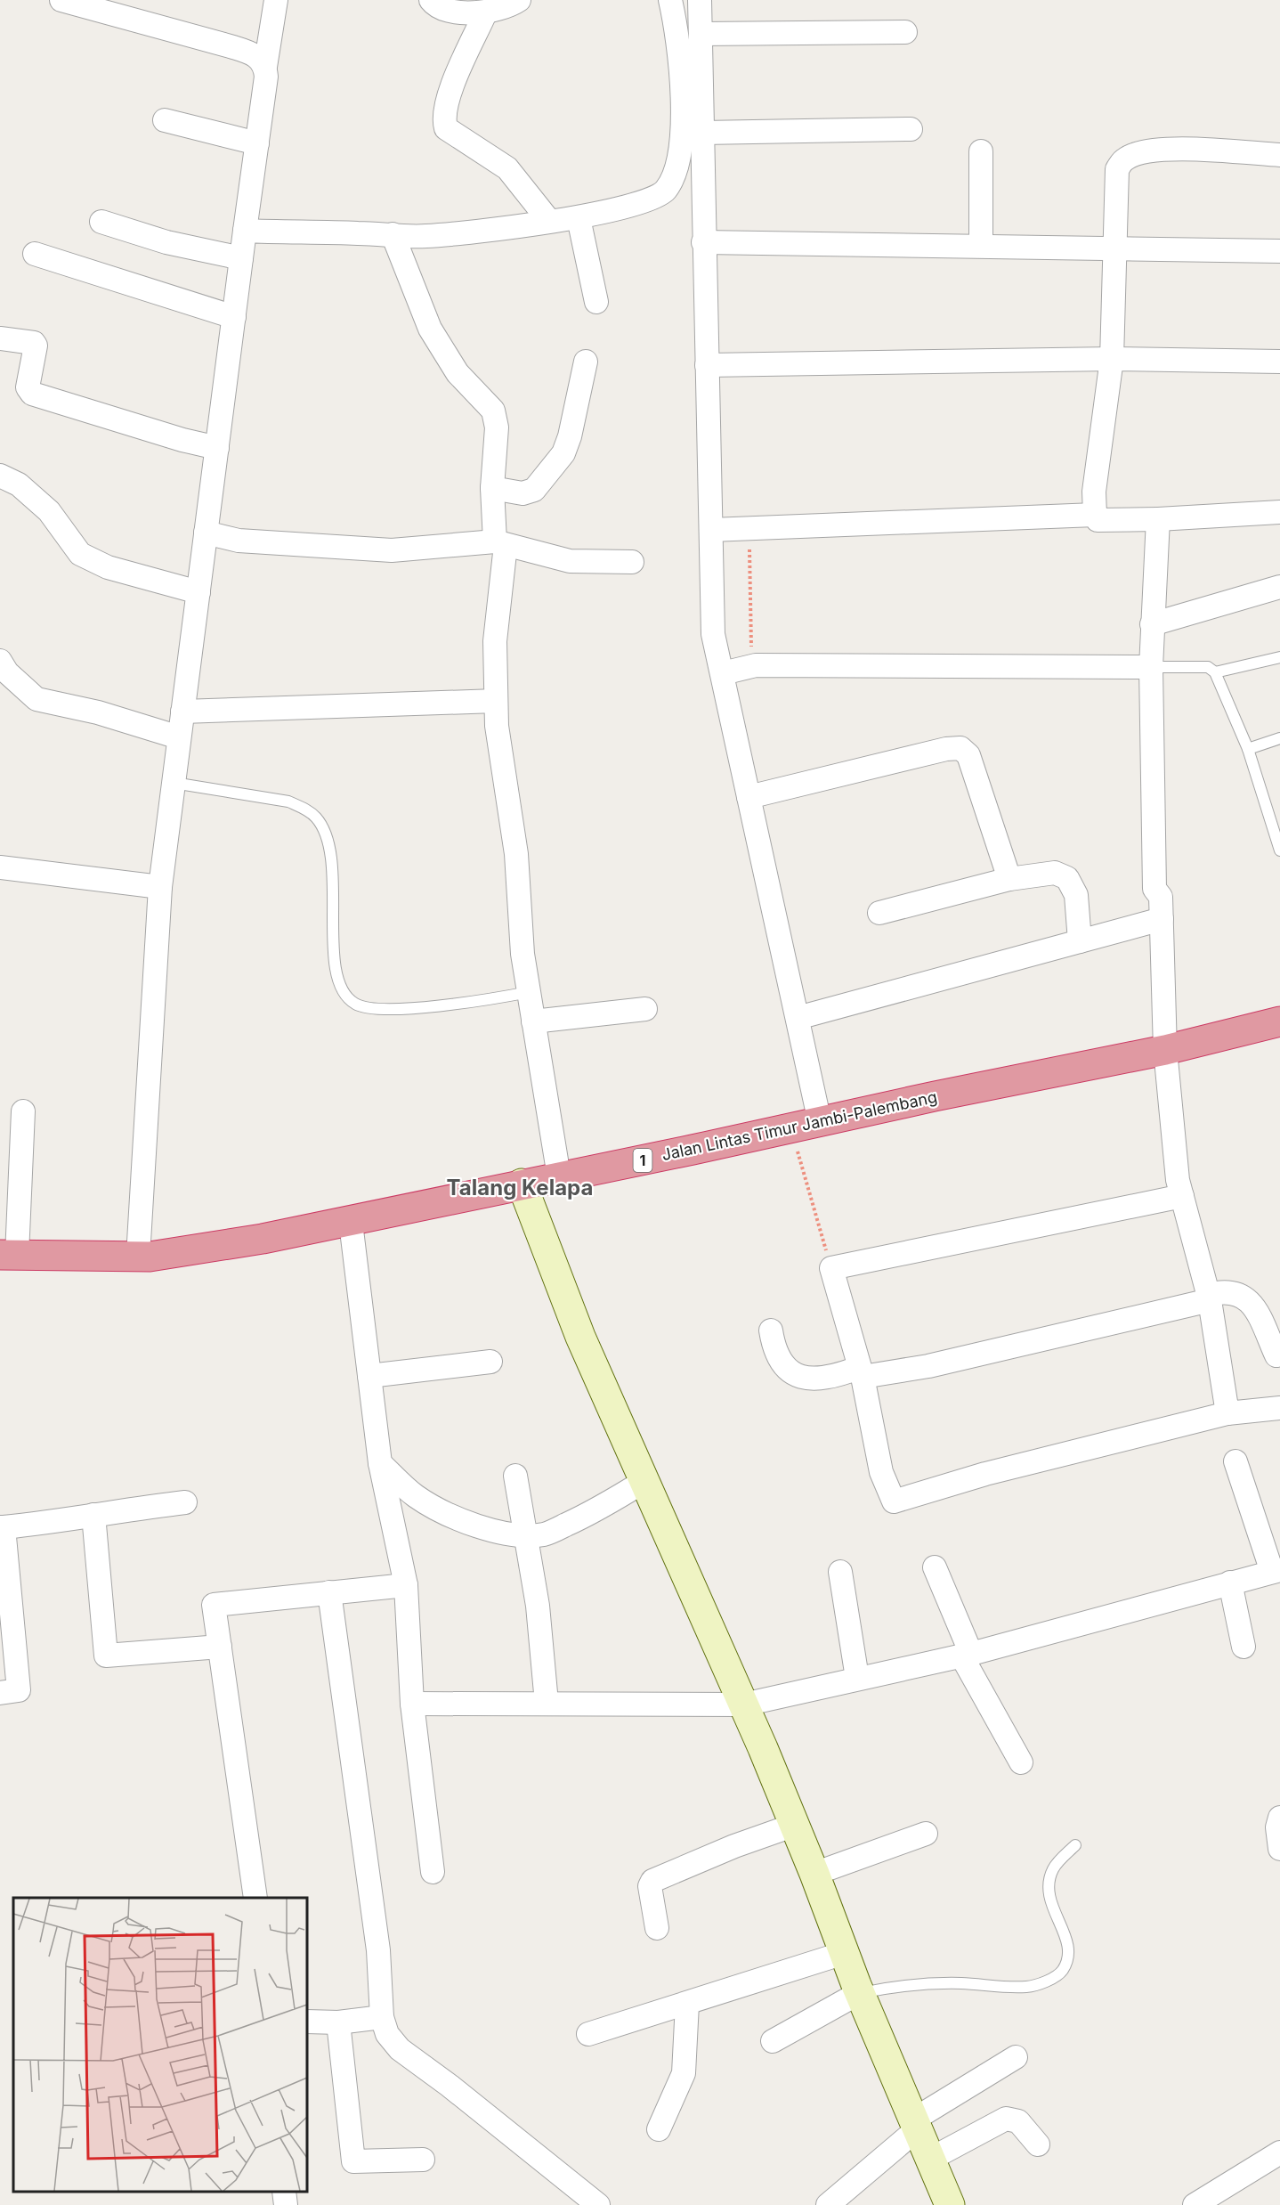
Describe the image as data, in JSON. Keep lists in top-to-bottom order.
{
  "streets": {
    "highway": ["Jalan Lintas Timur Jambi-Palembang", "1"]
  },
  "districts": ["Talang Kelapa"]
}
